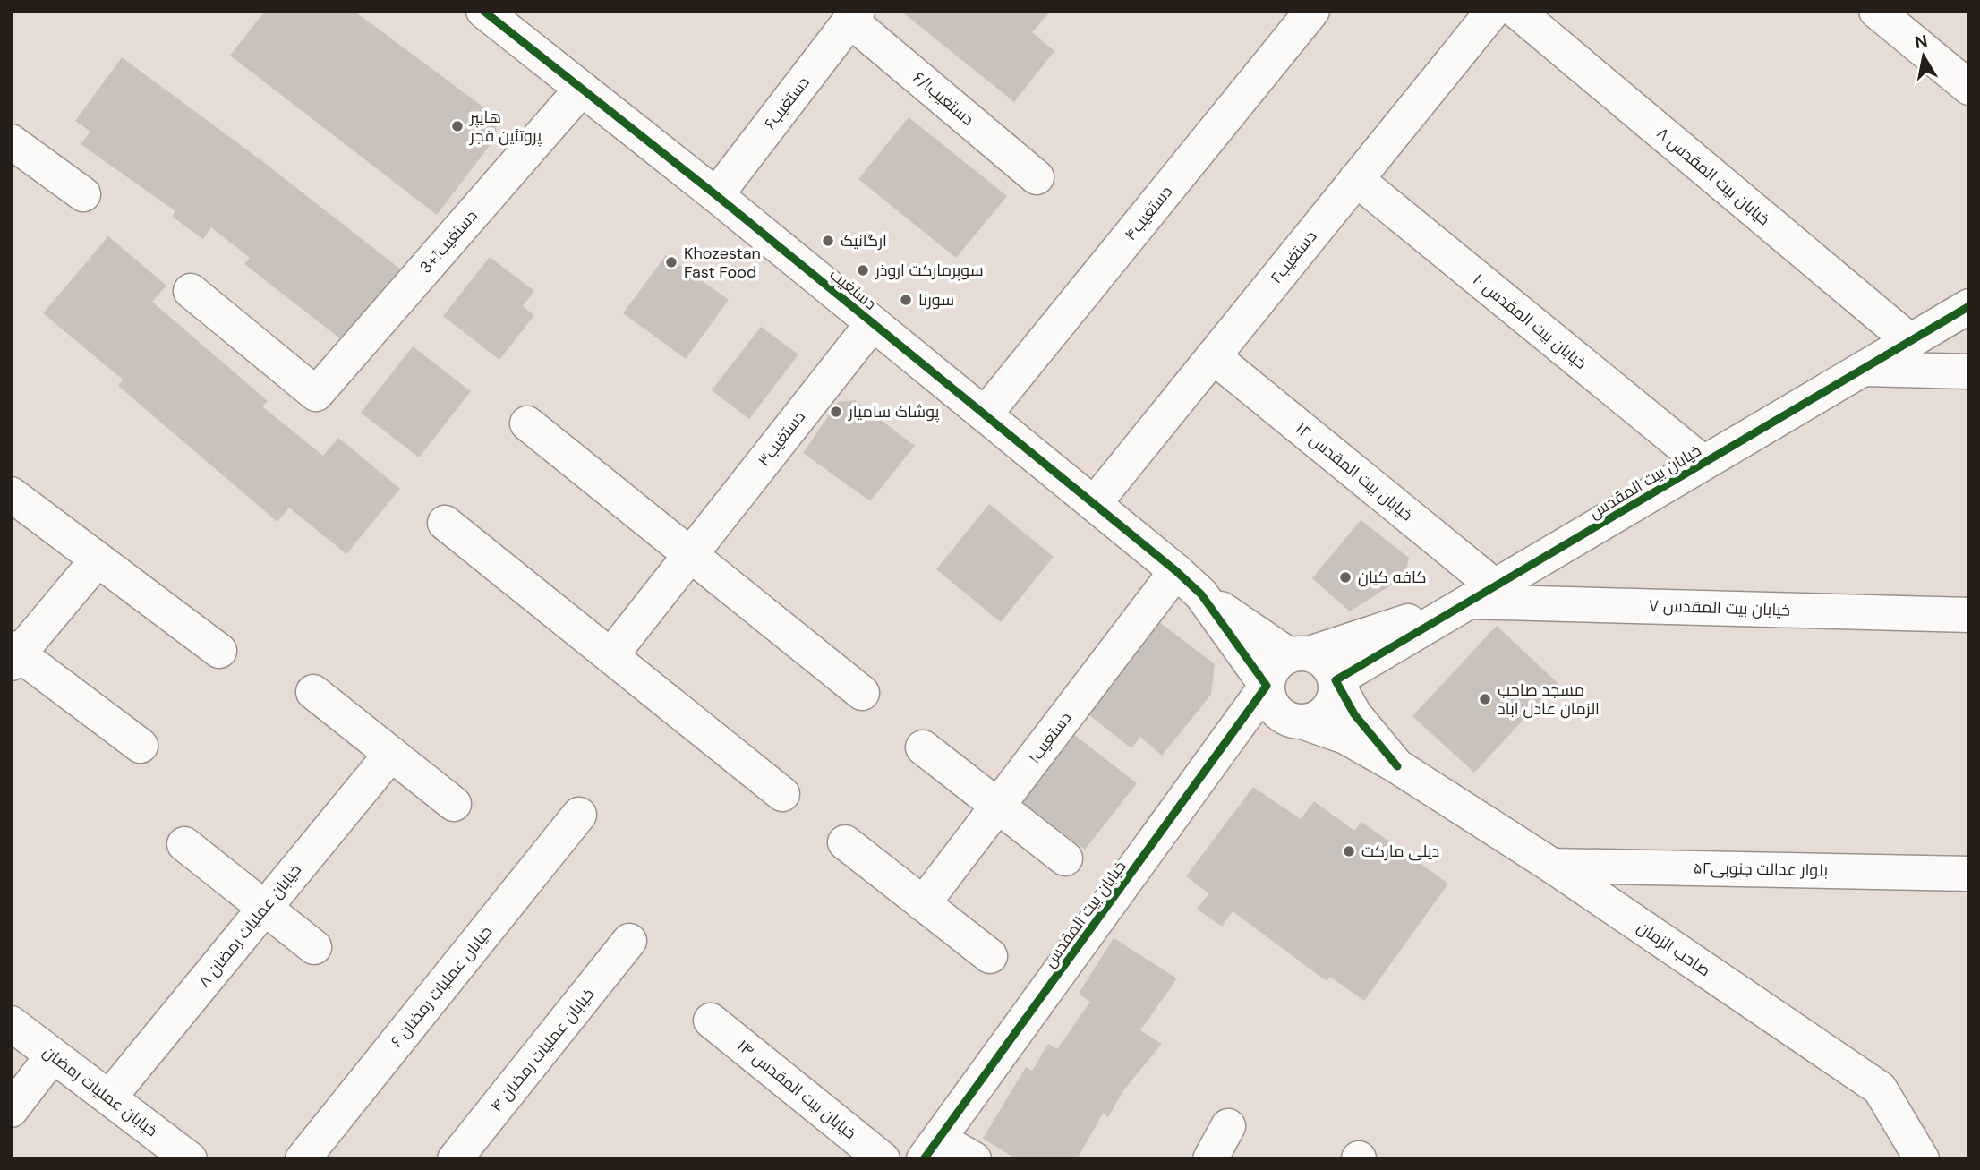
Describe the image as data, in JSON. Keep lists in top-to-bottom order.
{
  "streets": {
    "street": [
      "دستغیب۶/۱",
      "دستغیب۶",
      "خیابان بیت المقدس ۸",
      "دستغیب۴",
      "3+1دستغیب",
      "۲دستغیب",
      "دستغیب",
      "خیابان بیت المقدس ۱۰",
      "دستغیب۳",
      "خیابان بیت المقدس ۱۲",
      "خیابان بیت المقدس",
      "خیابان بیت المقدس ۷",
      "دستغیب۱",
      "بلوار عدالت جنوبی۵۲",
      "خیابان عملیات رمضان ۸",
      "صاحب الزمان",
      "خیابان عملیات رمضان ۶",
      "خیابان عملیات رمضان ۴",
      "خیابان بیت المقدس ۱۴",
      "خیابان عملیات رمضان"
    ]
  },
  "crossings": [
    ["دستغیب۶/۱", "دستغیب۶"],
    ["دستغیب۶", "دستغیب"],
    ["خیابان بیت المقدس ۸", "خیابان بیت المقدس"],
    ["دستغیب۴", "دستغیب"],
    ["3+1دستغیب", "دستغیب"],
    ["۲دستغیب", "دستغیب"],
    ["۲دستغیب", "خیابان بیت المقدس ۱۰"],
    ["۲دستغیب", "خیابان بیت المقدس ۱۲"],
    ["دستغیب", "دستغیب۳"],
    ["دستغیب", "دستغیب۱"],
    ["خیابان بیت المقدس ۱۰", "خیابان بیت المقدس"],
    ["خیابان بیت المقدس ۱۲", "خیابان بیت المقدس"],
    ["خیابان بیت المقدس ۱۲", "خیابان بیت المقدس ۷"],
    ["خیابان بیت المقدس", "خیابان بیت المقدس ۷"],
    ["بلوار عدالت جنوبی۵۲", "صاحب الزمان"],
    ["خیابان عملیات رمضان ۸", "خیابان عملیات رمضان"]
  ],
  "places": [
    "هایپر پروتئین قجر",
    "ارگانیک",
    "Khozestan Fast Food",
    "سوپرمارکت اروذر",
    "سورنا",
    "پوشاک سامیار",
    "کافه کیان",
    "مسجد صاحب الزمان عادل اباد",
    "دیلی مارکت"
  ],
  "north": "top"
}
